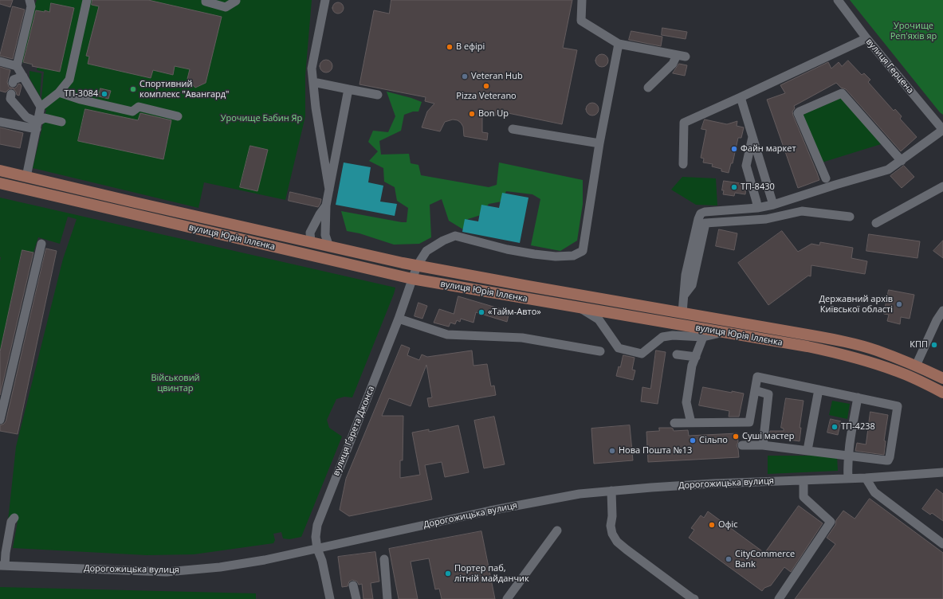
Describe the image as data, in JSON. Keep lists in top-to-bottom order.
{
  "streets": {
    "main road": ["вулиця Юрія Іллєнка"],
    "street": ["вулиця Герцена", "вулиця Ґарета Джонса", "Дорогожицька вулиця"]
  },
  "crossings": [
    ["вулиця Юрія Іллєнка", "вулиця Ґарета Джонса"],
    ["вулиця Ґарета Джонса", "Дорогожицька вулиця"]
  ],
  "parks": ["Урочище Реп'яхів яр", "Урочище Бабин Яр", "Військовий цвинтар"],
  "places": [
    "В ефірі",
    "Veteran Hub",
    "Pizza Veterano",
    "Спортивний комплекс \"Авангард\"",
    "ТП-3084",
    "Bon Up",
    "Файн маркет",
    "ТП-8430",
    "Державний архів Київської області",
    "«Тайм-Авто»",
    "КПП",
    "ТП-4238",
    "Суші мастер",
    "Сільпо",
    "Нова Пошта №13",
    "Офіс",
    "CityCommerce Bank",
    "Портер паб, літній майданчик"
  ]
}
